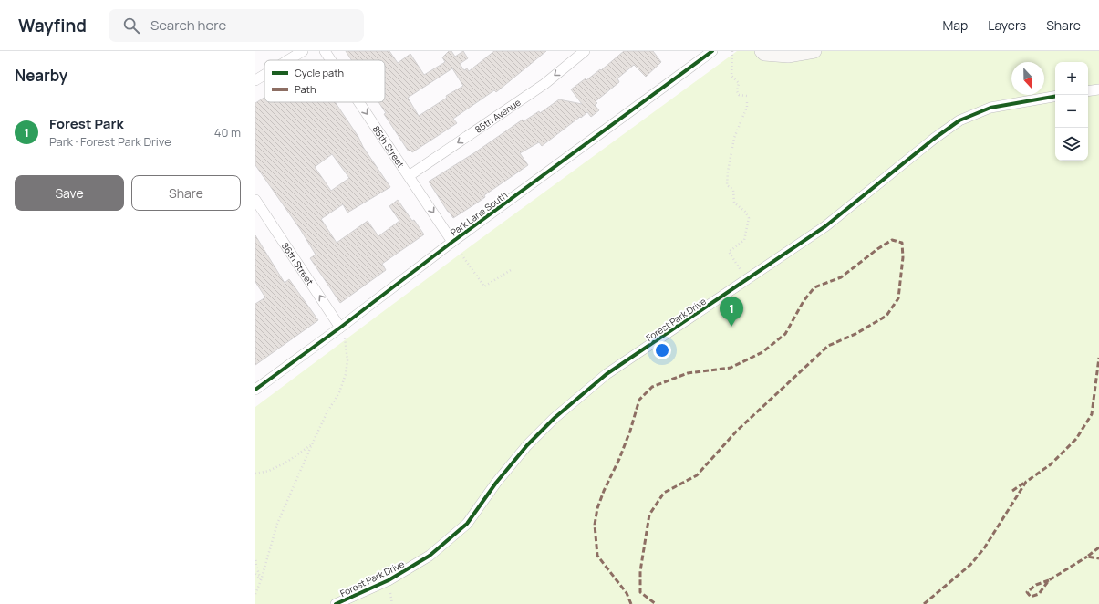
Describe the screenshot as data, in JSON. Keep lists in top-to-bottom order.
{
  "streets": {
    "street": [
      "85th Avenue",
      "85th Street",
      "Park Lane South",
      "86th Street",
      "Forest Park Drive"
    ]
  },
  "crossings": [
    ["85th Avenue", "85th Street"],
    ["85th Street", "Park Lane South"],
    ["Park Lane South", "86th Street"]
  ],
  "one_way": ["85th Avenue", "85th Street", "86th Street"],
  "legend": ["Cycle path", "Path"],
  "north": "bottom",
  "page": {
    "header": "Wayfind",
    "search": "Search here",
    "nav": ["Map", "Layers", "Share"],
    "heading": "Nearby",
    "map_buttons": ["+", "−"],
    "list": [
      {
        "mark": "1",
        "name": "Forest Park",
        "note": "Park · Forest Park Drive",
        "value": "40 m"
      }
    ],
    "buttons": ["Save", "Share"],
    "pins": "1"
  }
}
